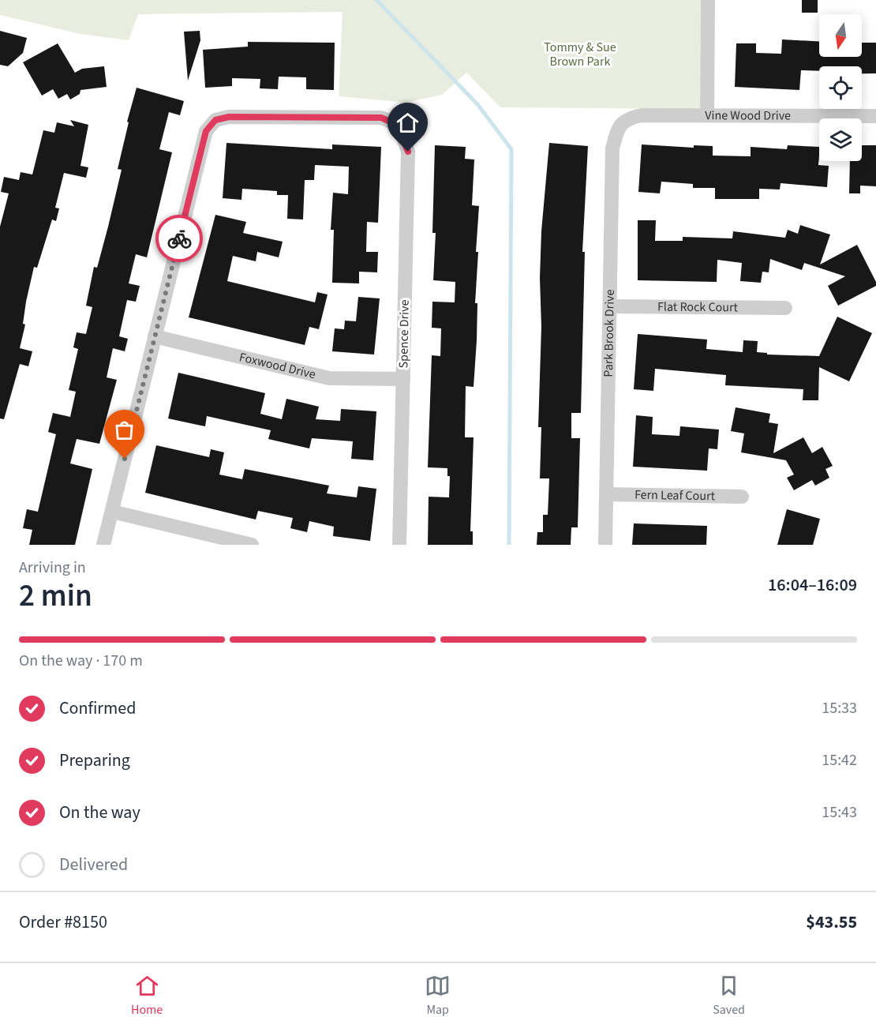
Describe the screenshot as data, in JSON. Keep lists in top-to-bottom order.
{
  "streets": {
    "street": [
      "Vine Wood Drive",
      "Flat Rock Court",
      "Park Brook Drive",
      "Spence Drive",
      "Foxwood Drive",
      "Fern Leaf Court"
    ]
  },
  "crossings": [
    ["Vine Wood Drive", "Park Brook Drive"],
    ["Flat Rock Court", "Park Brook Drive"],
    ["Park Brook Drive", "Fern Leaf Court"],
    ["Spence Drive", "Foxwood Drive"]
  ],
  "parks": ["Tommy & Sue Brown Park"],
  "north": "bottom",
  "page": {
    "heading": ["2 min", "Arriving in", "16:04–16:09"],
    "panel": ["Order #8150", "$43.55"],
    "bar": "On the way · 170 m",
    "list": [
      ["Confirmed", "15:33"],
      ["Preparing", "15:42"],
      ["On the way", "15:43"],
      "Delivered"
    ],
    "tabs": ["Home", "Map", "Saved"]
  }
}
